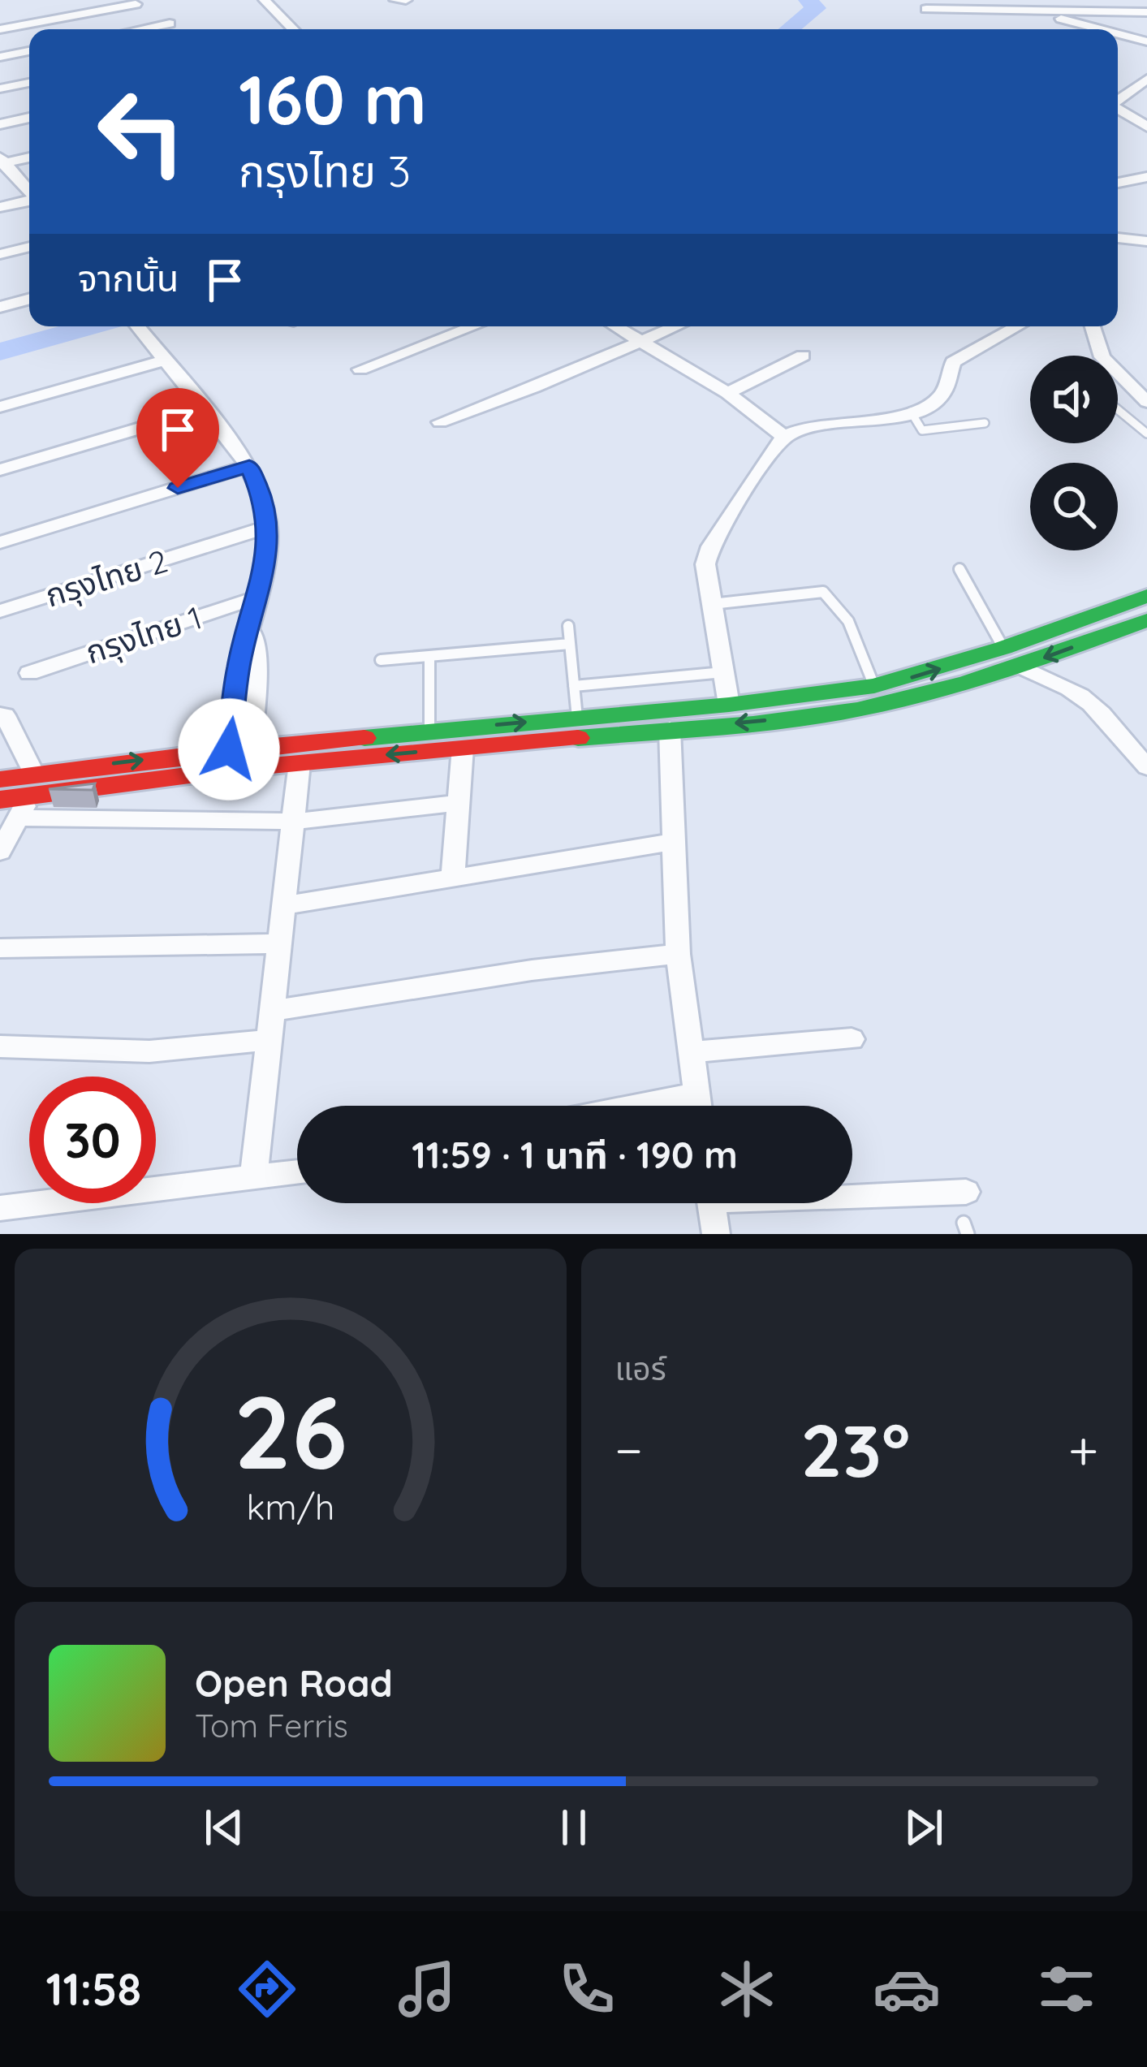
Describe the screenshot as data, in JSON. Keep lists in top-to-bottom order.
{
  "streets": {
    "street": ["กรุงไทย 2", "กรุงไทย 1"]
  },
  "page": {
    "turn": ["160 m", "กรุงไทย 3"],
    "then": "จากนั้น",
    "limit": "30",
    "trip": "11:59 · 1 นาที · 190 m",
    "tile": "แอร์",
    "heat": ["−", "23°", "+"],
    "song": ["Open Road", "Tom Ferris"],
    "tabs": "11:58",
    "gauge": ["26", "km/h"]
  }
}
